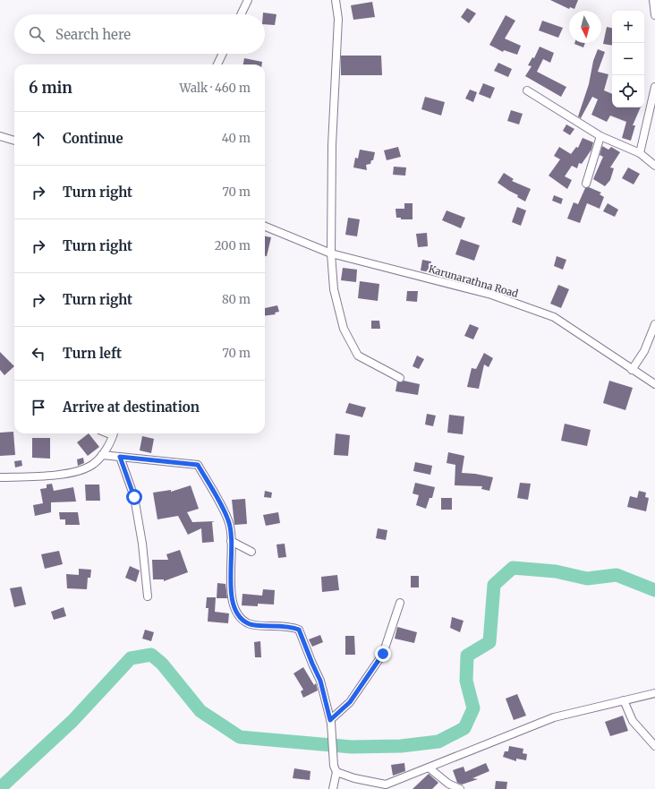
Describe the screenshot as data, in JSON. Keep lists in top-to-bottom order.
{
  "streets": {
    "street": ["Karunarathna Road"]
  },
  "north": "bottom",
  "page": {
    "map_buttons": ["+", "−"],
    "search": "Search here",
    "heading": ["6 min", "Walk · 460 m"],
    "list": [
      ["Continue", "40 m"],
      ["Turn right", "70 m"],
      ["Turn right", "200 m"],
      ["Turn right", "80 m"],
      ["Turn left", "70 m"],
      "Arrive at destination"
    ]
  }
}
